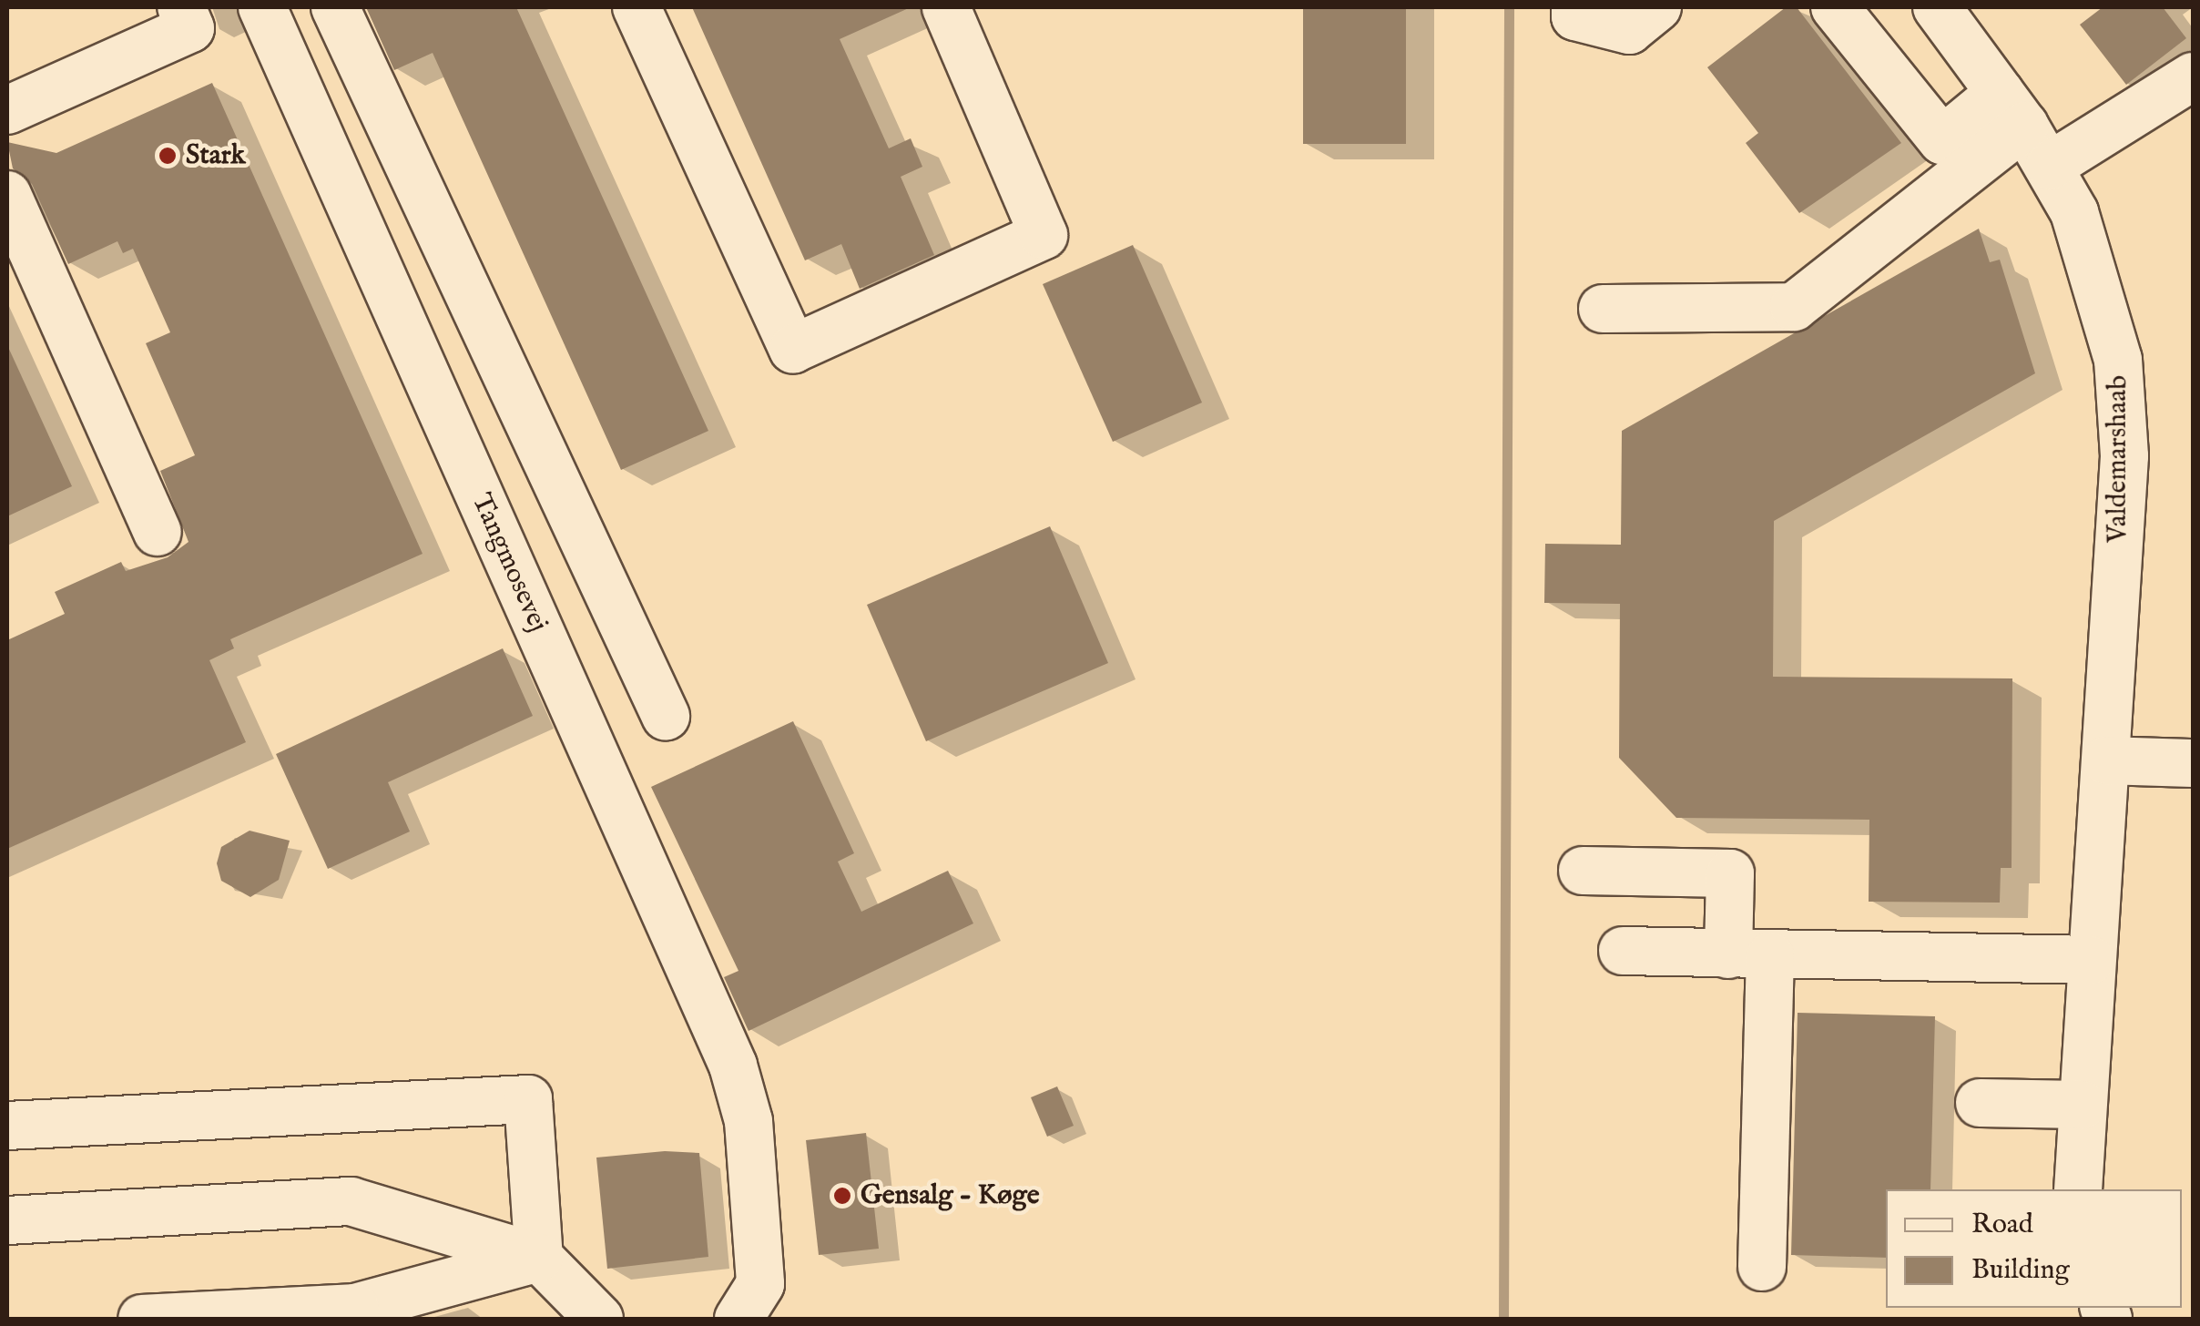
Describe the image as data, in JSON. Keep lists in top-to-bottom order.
{
  "streets": {
    "street": ["Valdemarshaab", "Tangmosevej"]
  },
  "places": ["Stark", "Gensalg - Køge"],
  "legend": ["Road", "Building"]
}
